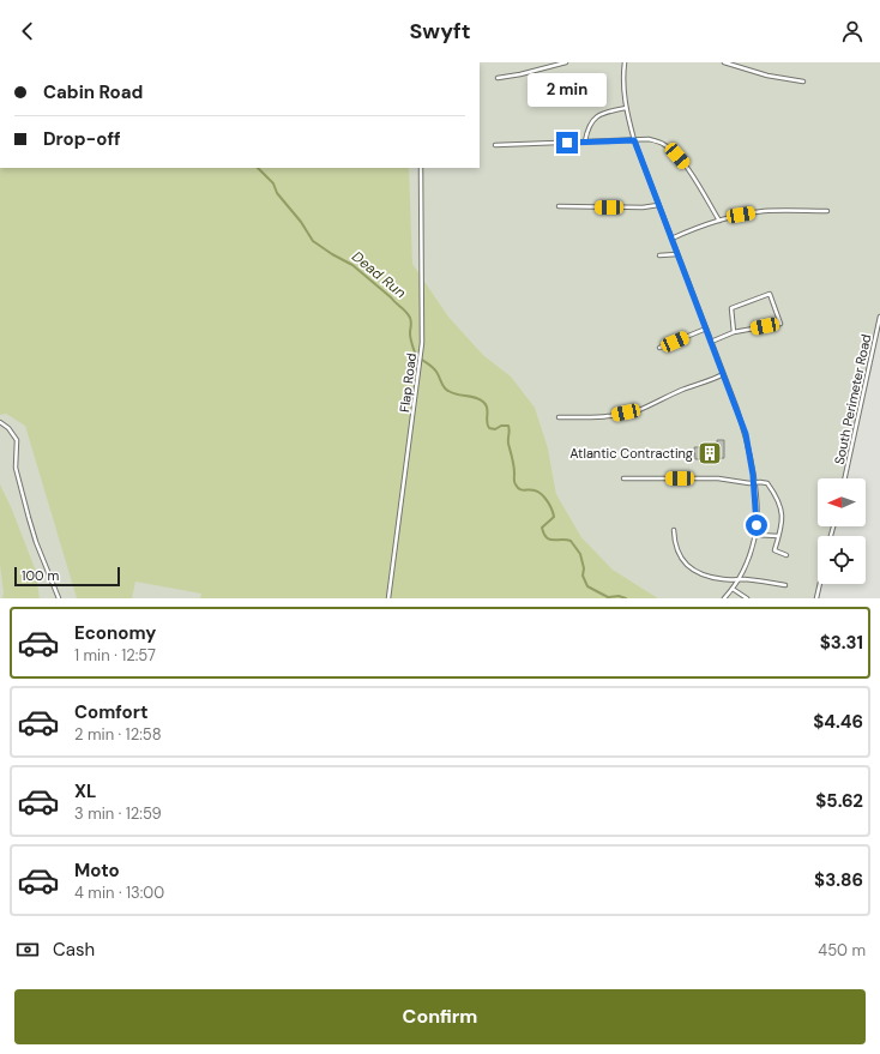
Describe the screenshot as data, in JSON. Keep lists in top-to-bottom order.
{
  "streets": {
    "lane": ["Flap Road", "South Perimeter Road"]
  },
  "water": ["Dead Run"],
  "places": {
    "building": ["Atlantic Contracting"]
  },
  "scale_bar": "100 m",
  "north": "left",
  "page": {
    "header": "Swyft",
    "banner": ["Cabin Road", "Drop-off"],
    "bubble": "2 min",
    "scale": "100 m",
    "list": [
      {
        "name": "Economy",
        "note": "1 min · 12:57",
        "value": "$3.31"
      },
      {
        "name": "Comfort",
        "note": "2 min · 12:58",
        "value": "$4.46"
      },
      {
        "name": "XL",
        "note": "3 min · 12:59",
        "value": "$5.62"
      },
      {
        "name": "Moto",
        "note": "4 min · 13:00",
        "value": "$3.86"
      }
    ],
    "pay": ["Cash", "450 m"],
    "buttons": "Confirm"
  }
}
